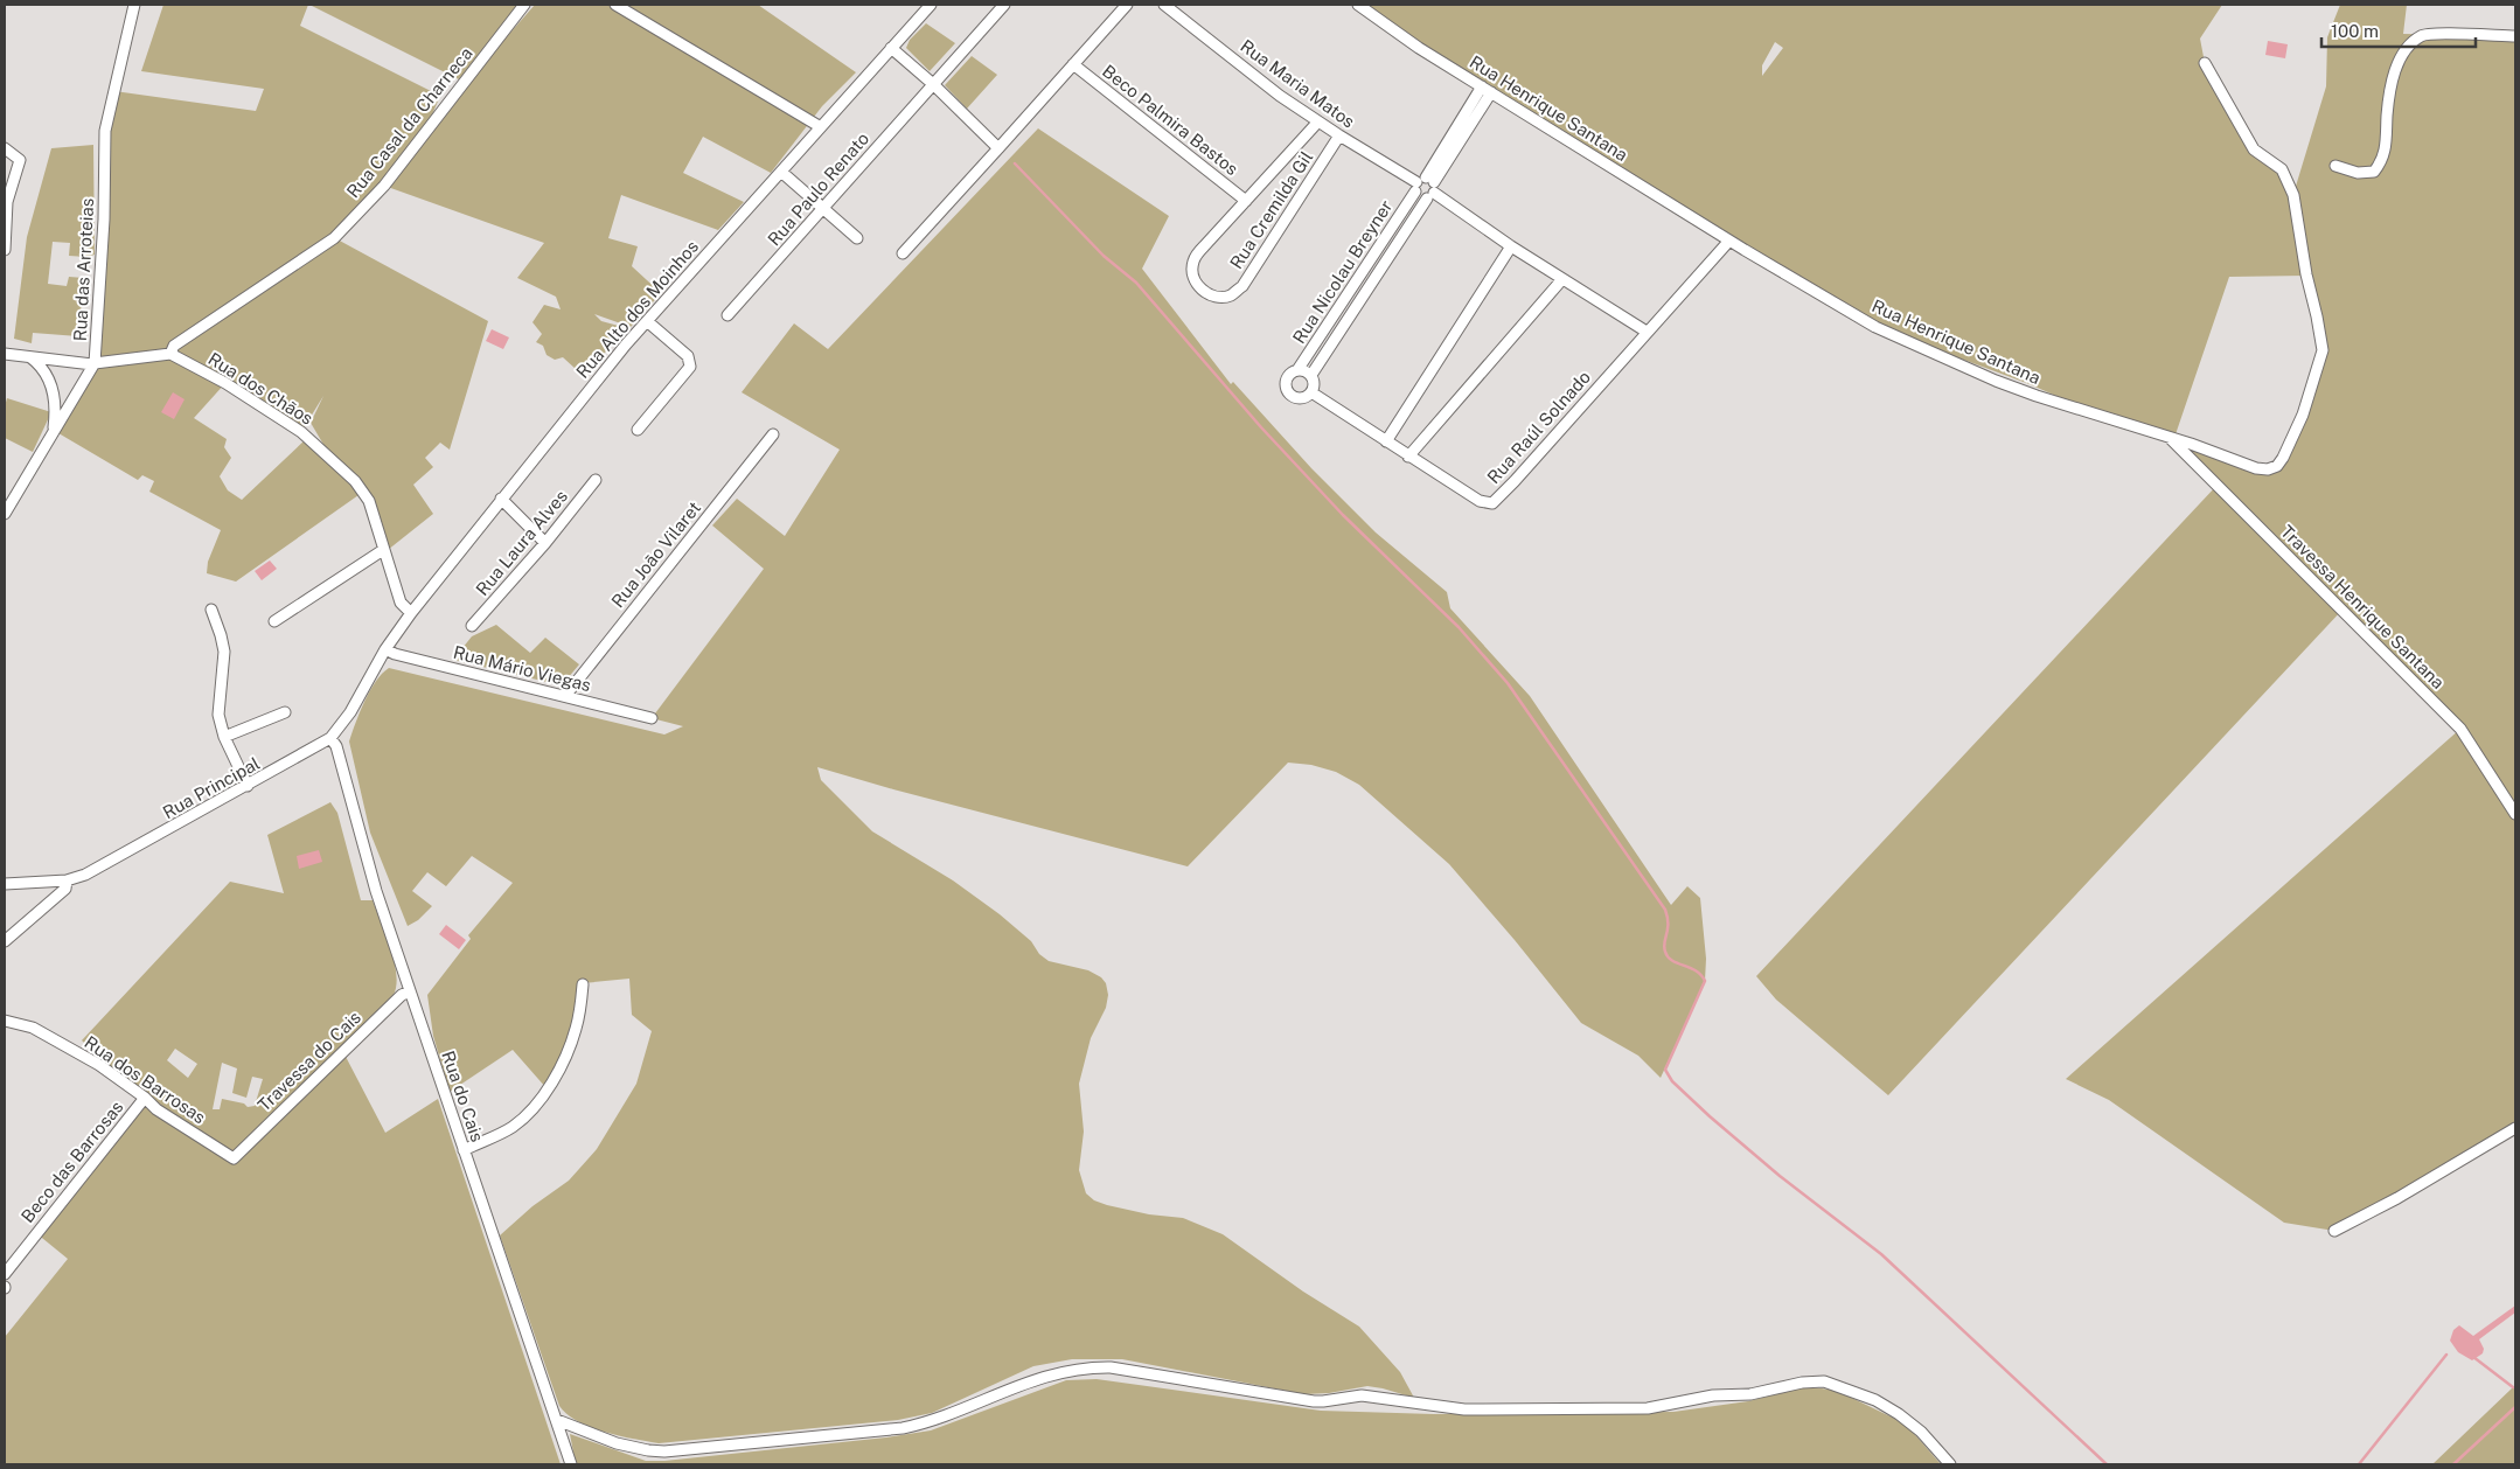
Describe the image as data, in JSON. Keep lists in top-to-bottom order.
{
  "streets": {
    "street": [
      "Rua Maria Matos",
      "Rua Henrique Santana",
      "Beco Palmira Bastos",
      "Rua Casal da Charneca",
      "Rua Paulo Renato",
      "Rua Cremilda Gil",
      "Rua das Arroteias",
      "Rua Nicolau Breyner",
      "Rua Alto dos Moinhos",
      "Rua dos Chãos",
      "Rua Raúl Solnado",
      "Rua Laura Alves",
      "Rua João Vilaret",
      "Travessa Henrique Santana",
      "Rua Mário Viegas",
      "Rua Principal",
      "Travessa do Cais",
      "Rua dos Barrosas",
      "Rua do Cais",
      "Beco das Barrosas"
    ]
  },
  "crossings": [
    ["Rua Maria Matos", "Rua Cremilda Gil"],
    ["Rua Maria Matos", "Rua Nicolau Breyner"],
    ["Rua Maria Matos", "Rua Raúl Solnado"],
    ["Rua Henrique Santana", "Rua Nicolau Breyner"],
    ["Rua Henrique Santana", "Rua Raúl Solnado"],
    ["Rua Henrique Santana", "Travessa Henrique Santana"],
    ["Beco Palmira Bastos", "Rua Cremilda Gil"],
    ["Rua Casal da Charneca", "Rua dos Chãos"],
    ["Rua Nicolau Breyner", "Rua Raúl Solnado"],
    ["Rua Alto dos Moinhos", "Rua dos Chãos"],
    ["Rua Alto dos Moinhos", "Rua Mário Viegas"],
    ["Rua Alto dos Moinhos", "Rua Principal"],
    ["Rua João Vilaret", "Rua Mário Viegas"],
    ["Rua Mário Viegas", "Rua Principal"],
    ["Rua Principal", "Rua do Cais"],
    ["Travessa do Cais", "Rua dos Barrosas"],
    ["Travessa do Cais", "Rua do Cais"],
    ["Rua dos Barrosas", "Beco das Barrosas"]
  ],
  "scale_bar": "100 m"
}
